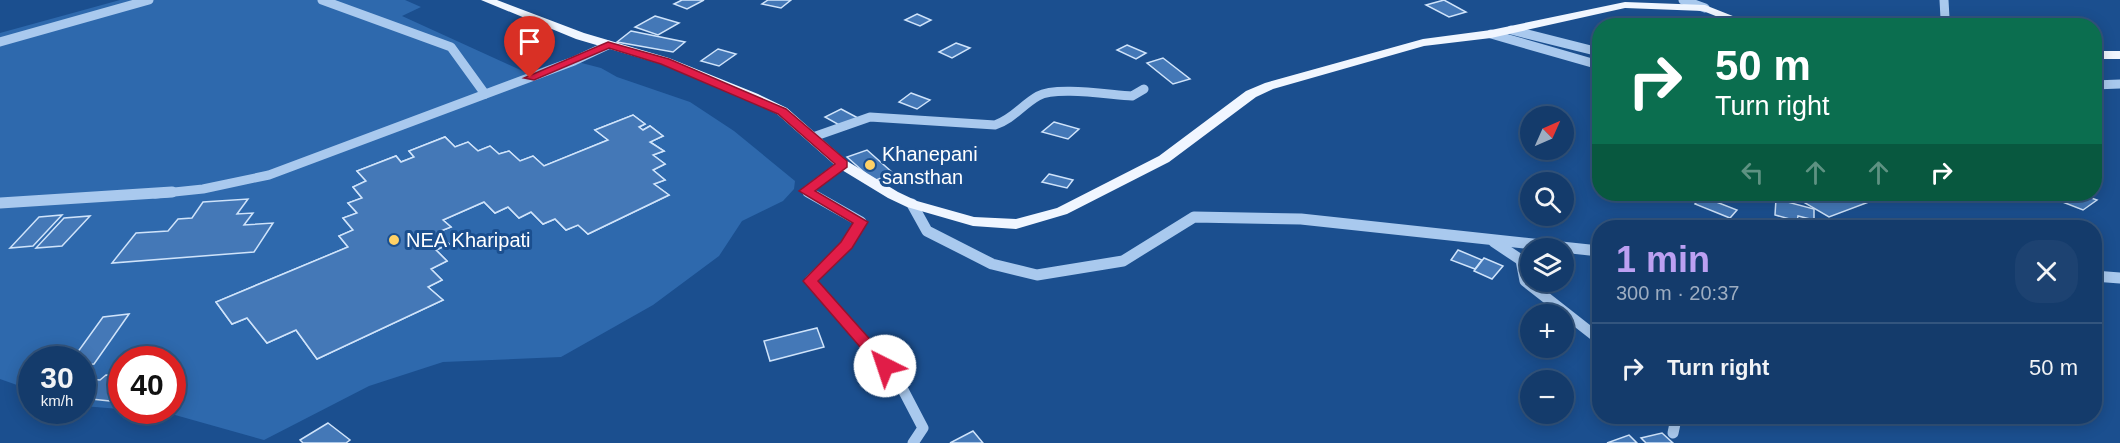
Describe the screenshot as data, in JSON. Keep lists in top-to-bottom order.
{
  "places": ["Khanepani sansthan", "NEA Kharipati"],
  "north": "top right",
  "page": {
    "turn": ["50 m", "Turn right"],
    "map_buttons": ["+", "−"],
    "heading": ["1 min", "300 m · 20:37"],
    "list": [
      {
        "name": "Turn right",
        "value": "50 m"
      }
    ],
    "speed": "30 km/h",
    "limit": "40"
  }
}
